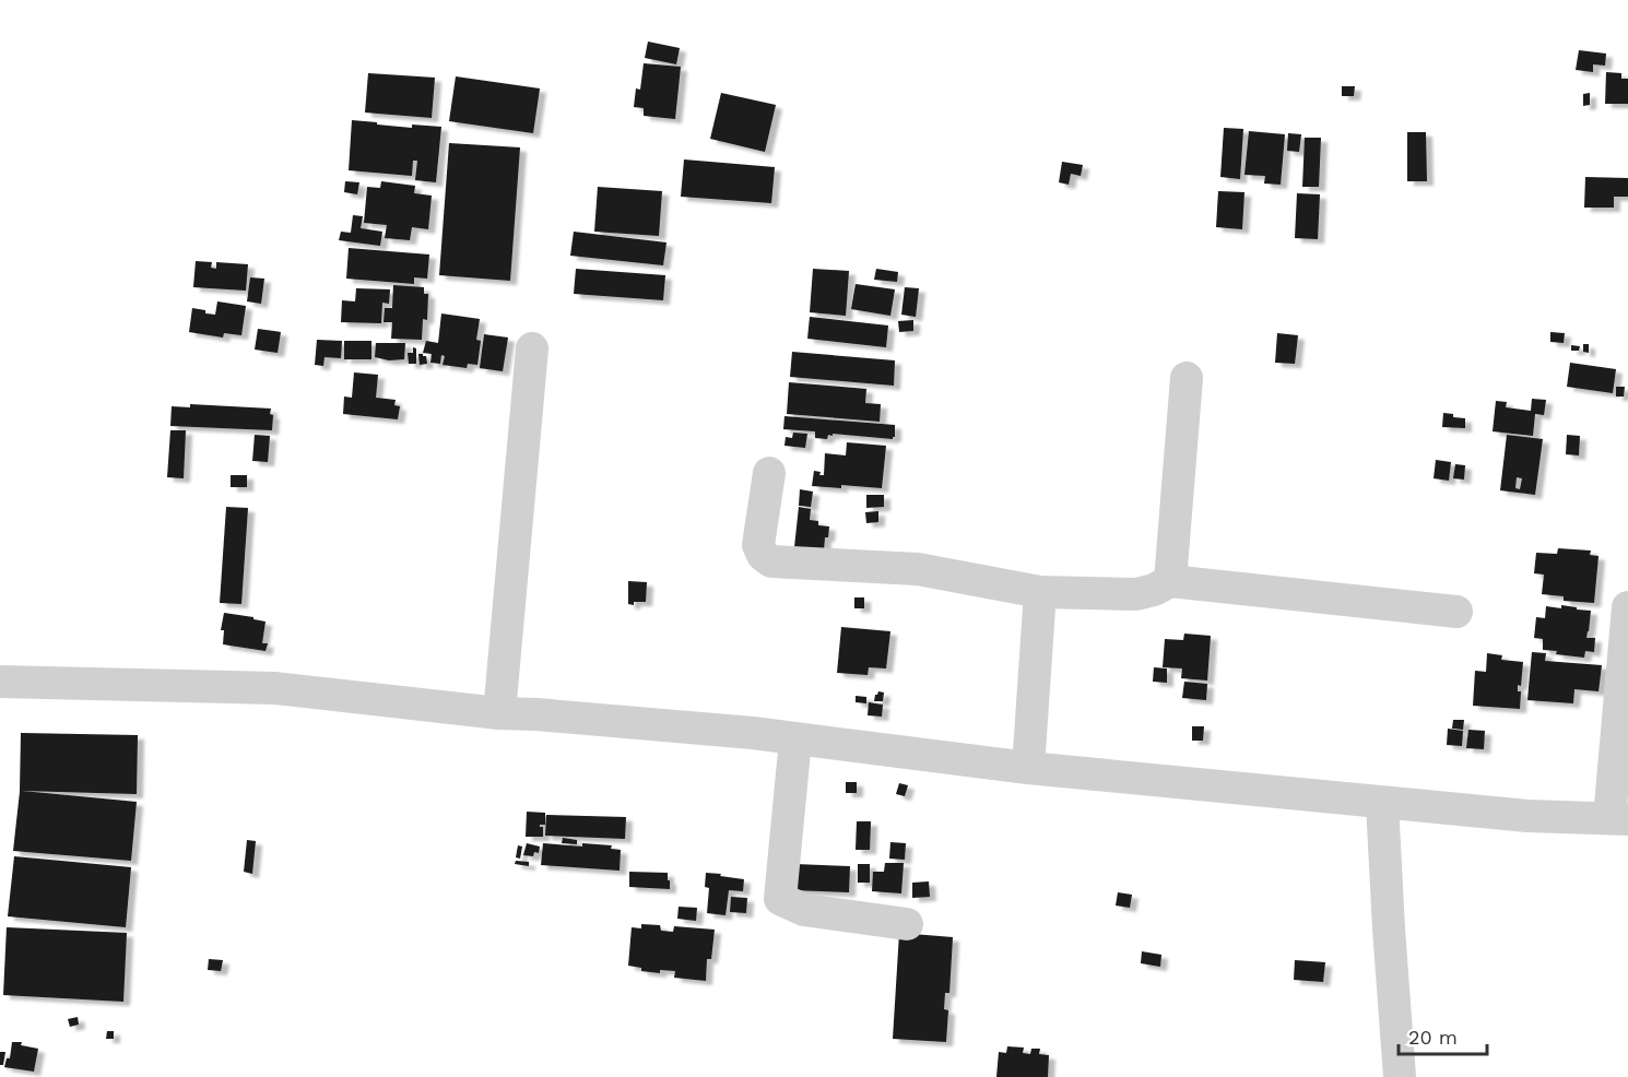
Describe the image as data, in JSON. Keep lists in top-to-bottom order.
{
  "scale_bar": "20 m"
}
